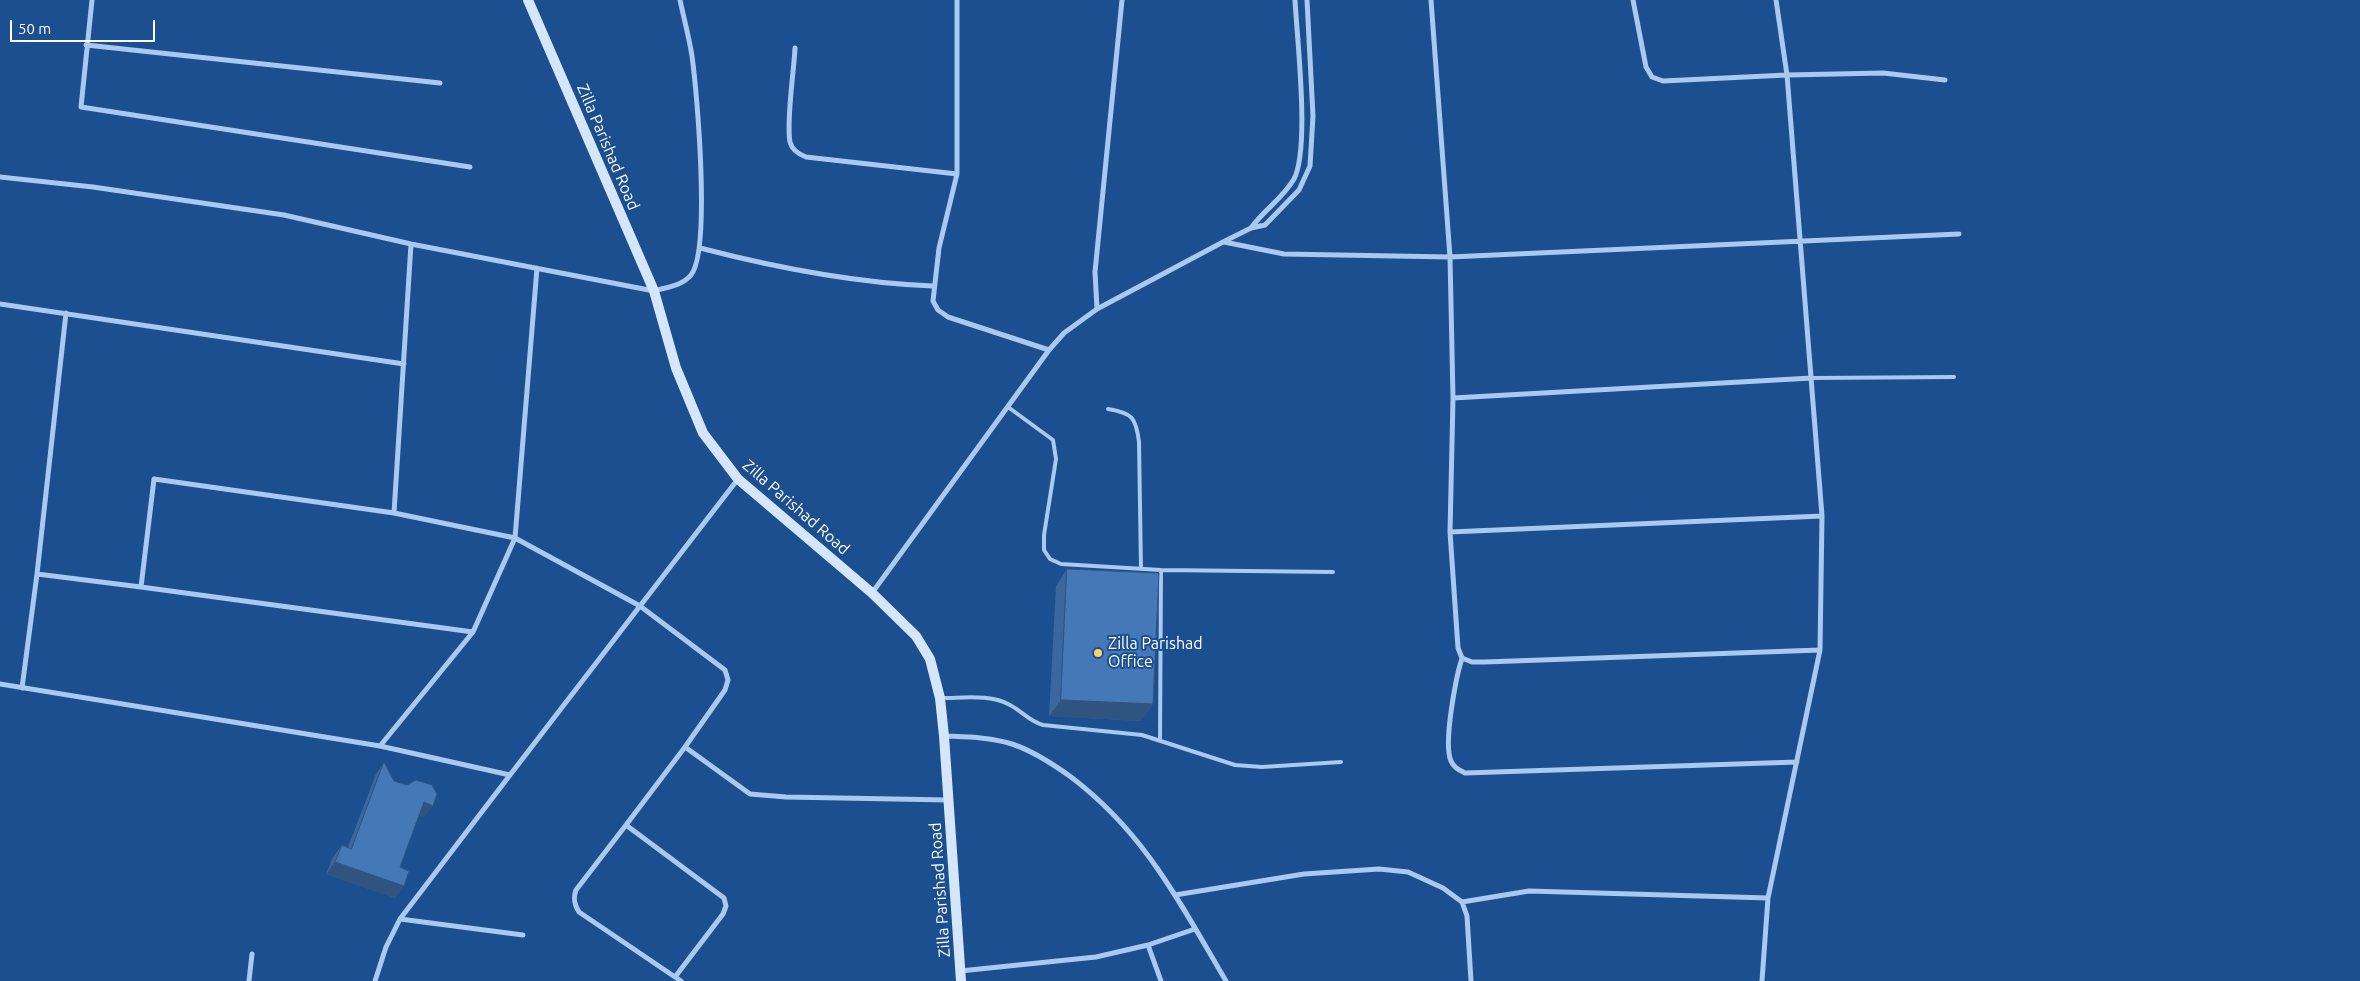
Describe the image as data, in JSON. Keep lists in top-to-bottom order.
{
  "streets": {
    "main road": ["Zilla Parishad Road"]
  },
  "places": ["Zilla Parishad Office"],
  "scale_bar": "50 m"
}
